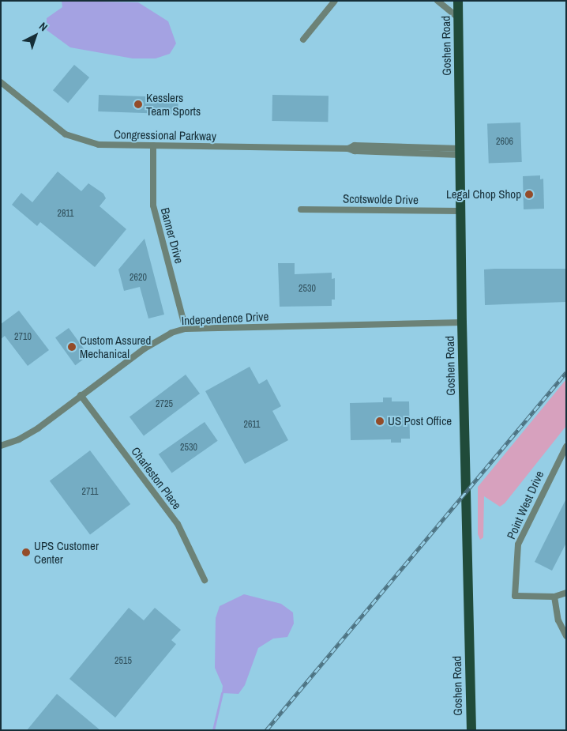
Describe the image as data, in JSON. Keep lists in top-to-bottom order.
{
  "streets": {
    "main road": ["Goshen Road"],
    "street": [
      "Congressional Parkway",
      "Scotswolde Drive",
      "Banner Drive",
      "Independence Drive",
      "Charleston Place",
      "Point West Drive"
    ]
  },
  "crossings": [
    ["Goshen Road", "Congressional Parkway"],
    ["Goshen Road", "Scotswolde Drive"],
    ["Goshen Road", "Independence Drive"],
    ["Congressional Parkway", "Banner Drive"],
    ["Banner Drive", "Independence Drive"],
    ["Independence Drive", "Charleston Place"]
  ],
  "places": [
    "Kesslers Team Sports",
    "Legal Chop Shop",
    "Custom Assured Mechanical",
    "US Post Office",
    "UPS Customer Center"
  ],
  "house_numbers": [
    "2606",
    "2811",
    "2620",
    "2530",
    "2710",
    "2725",
    "2611",
    "2530",
    "2711",
    "2515"
  ],
  "north": "top right"
}
